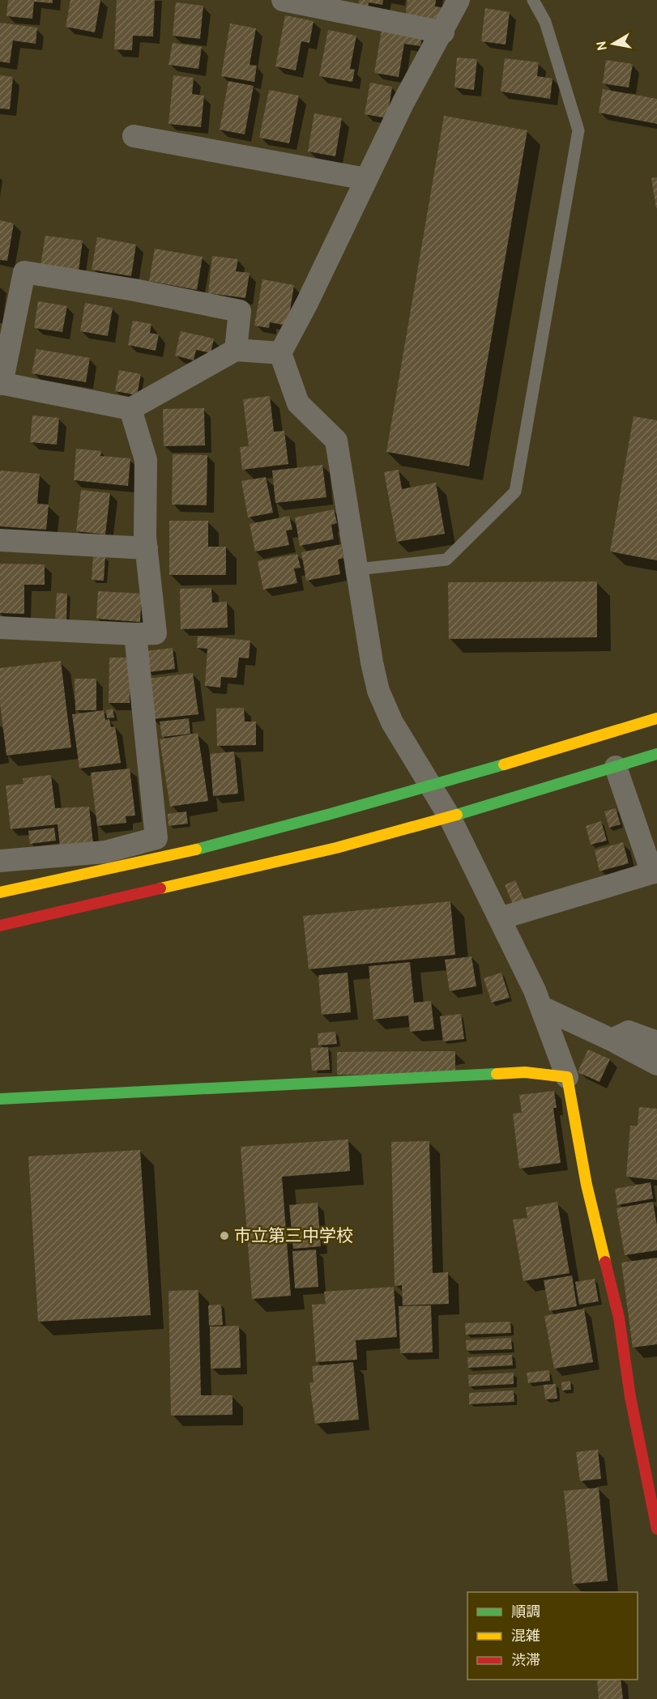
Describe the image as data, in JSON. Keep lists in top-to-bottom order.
{
  "places": ["市立第三中学校"],
  "legend": ["順調", "混雑", "渋滞"],
  "north": "left"
}
